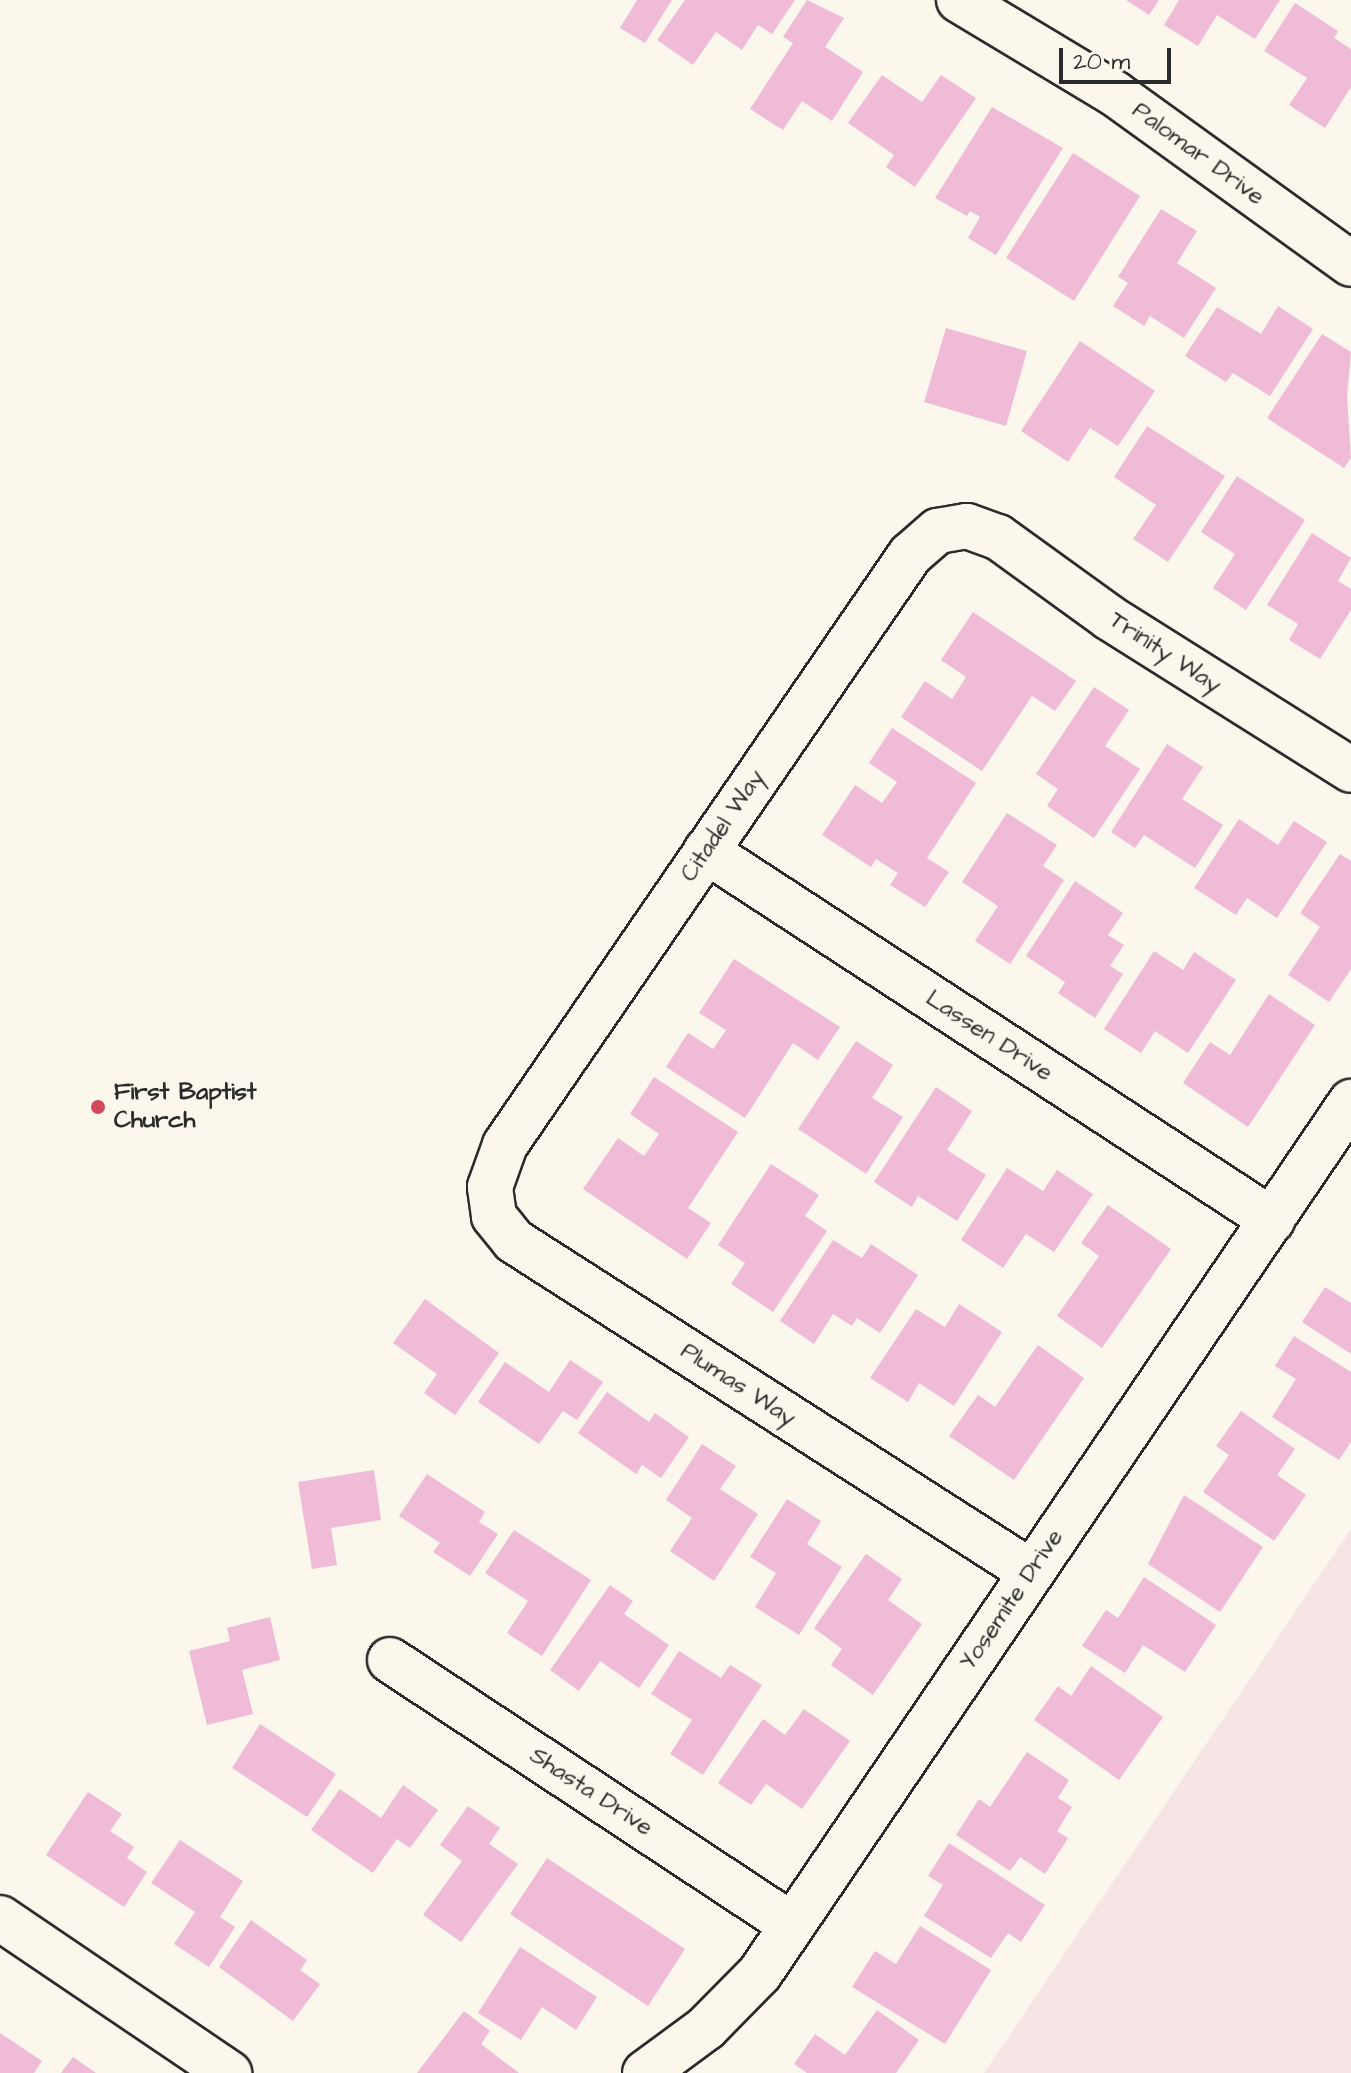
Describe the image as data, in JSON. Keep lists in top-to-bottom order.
{
  "streets": {
    "street": [
      "Palomar Drive",
      "Trinity Way",
      "Citadel Way",
      "Lassen Drive",
      "Plumas Way",
      "Yosemite Drive",
      "Shasta Drive"
    ]
  },
  "crossings": [
    ["Trinity Way", "Citadel Way"],
    ["Citadel Way", "Lassen Drive"],
    ["Citadel Way", "Plumas Way"],
    ["Lassen Drive", "Yosemite Drive"],
    ["Plumas Way", "Yosemite Drive"],
    ["Yosemite Drive", "Shasta Drive"]
  ],
  "places": ["First Baptist Church"],
  "scale_bar": "20 m"
}
